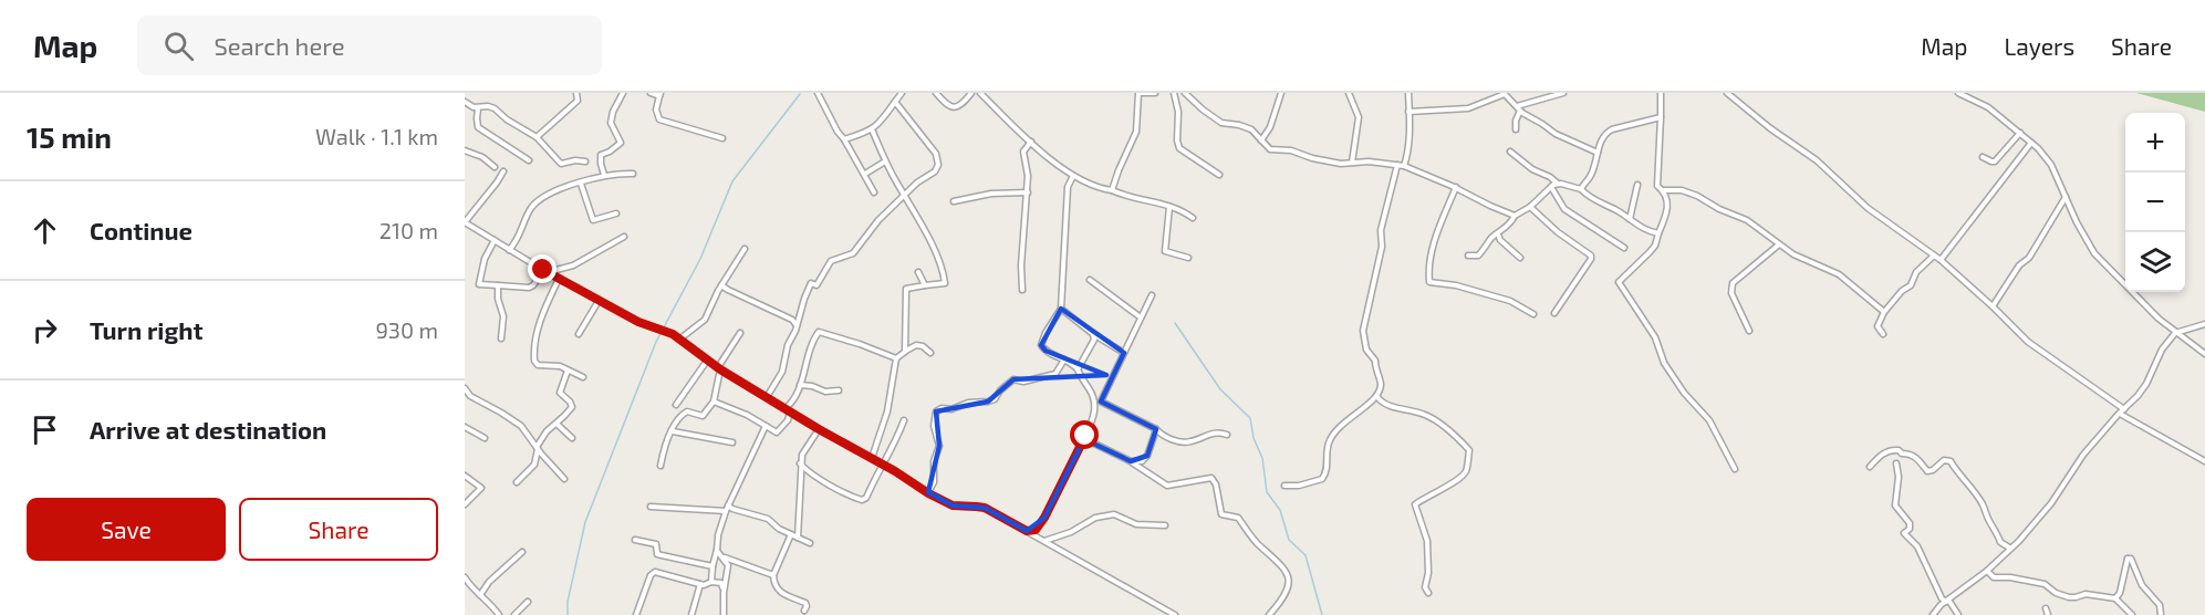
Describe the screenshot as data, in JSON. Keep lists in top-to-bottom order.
{
  "page": {
    "header": "Map",
    "search": "Search here",
    "nav": ["Map", "Layers", "Share"],
    "heading": ["15 min", "Walk · 1.1 km"],
    "map_buttons": ["+", "−"],
    "list": [
      ["Continue", "210 m"],
      ["Turn right", "930 m"],
      "Arrive at destination"
    ],
    "buttons": ["Save", "Share"]
  }
}
